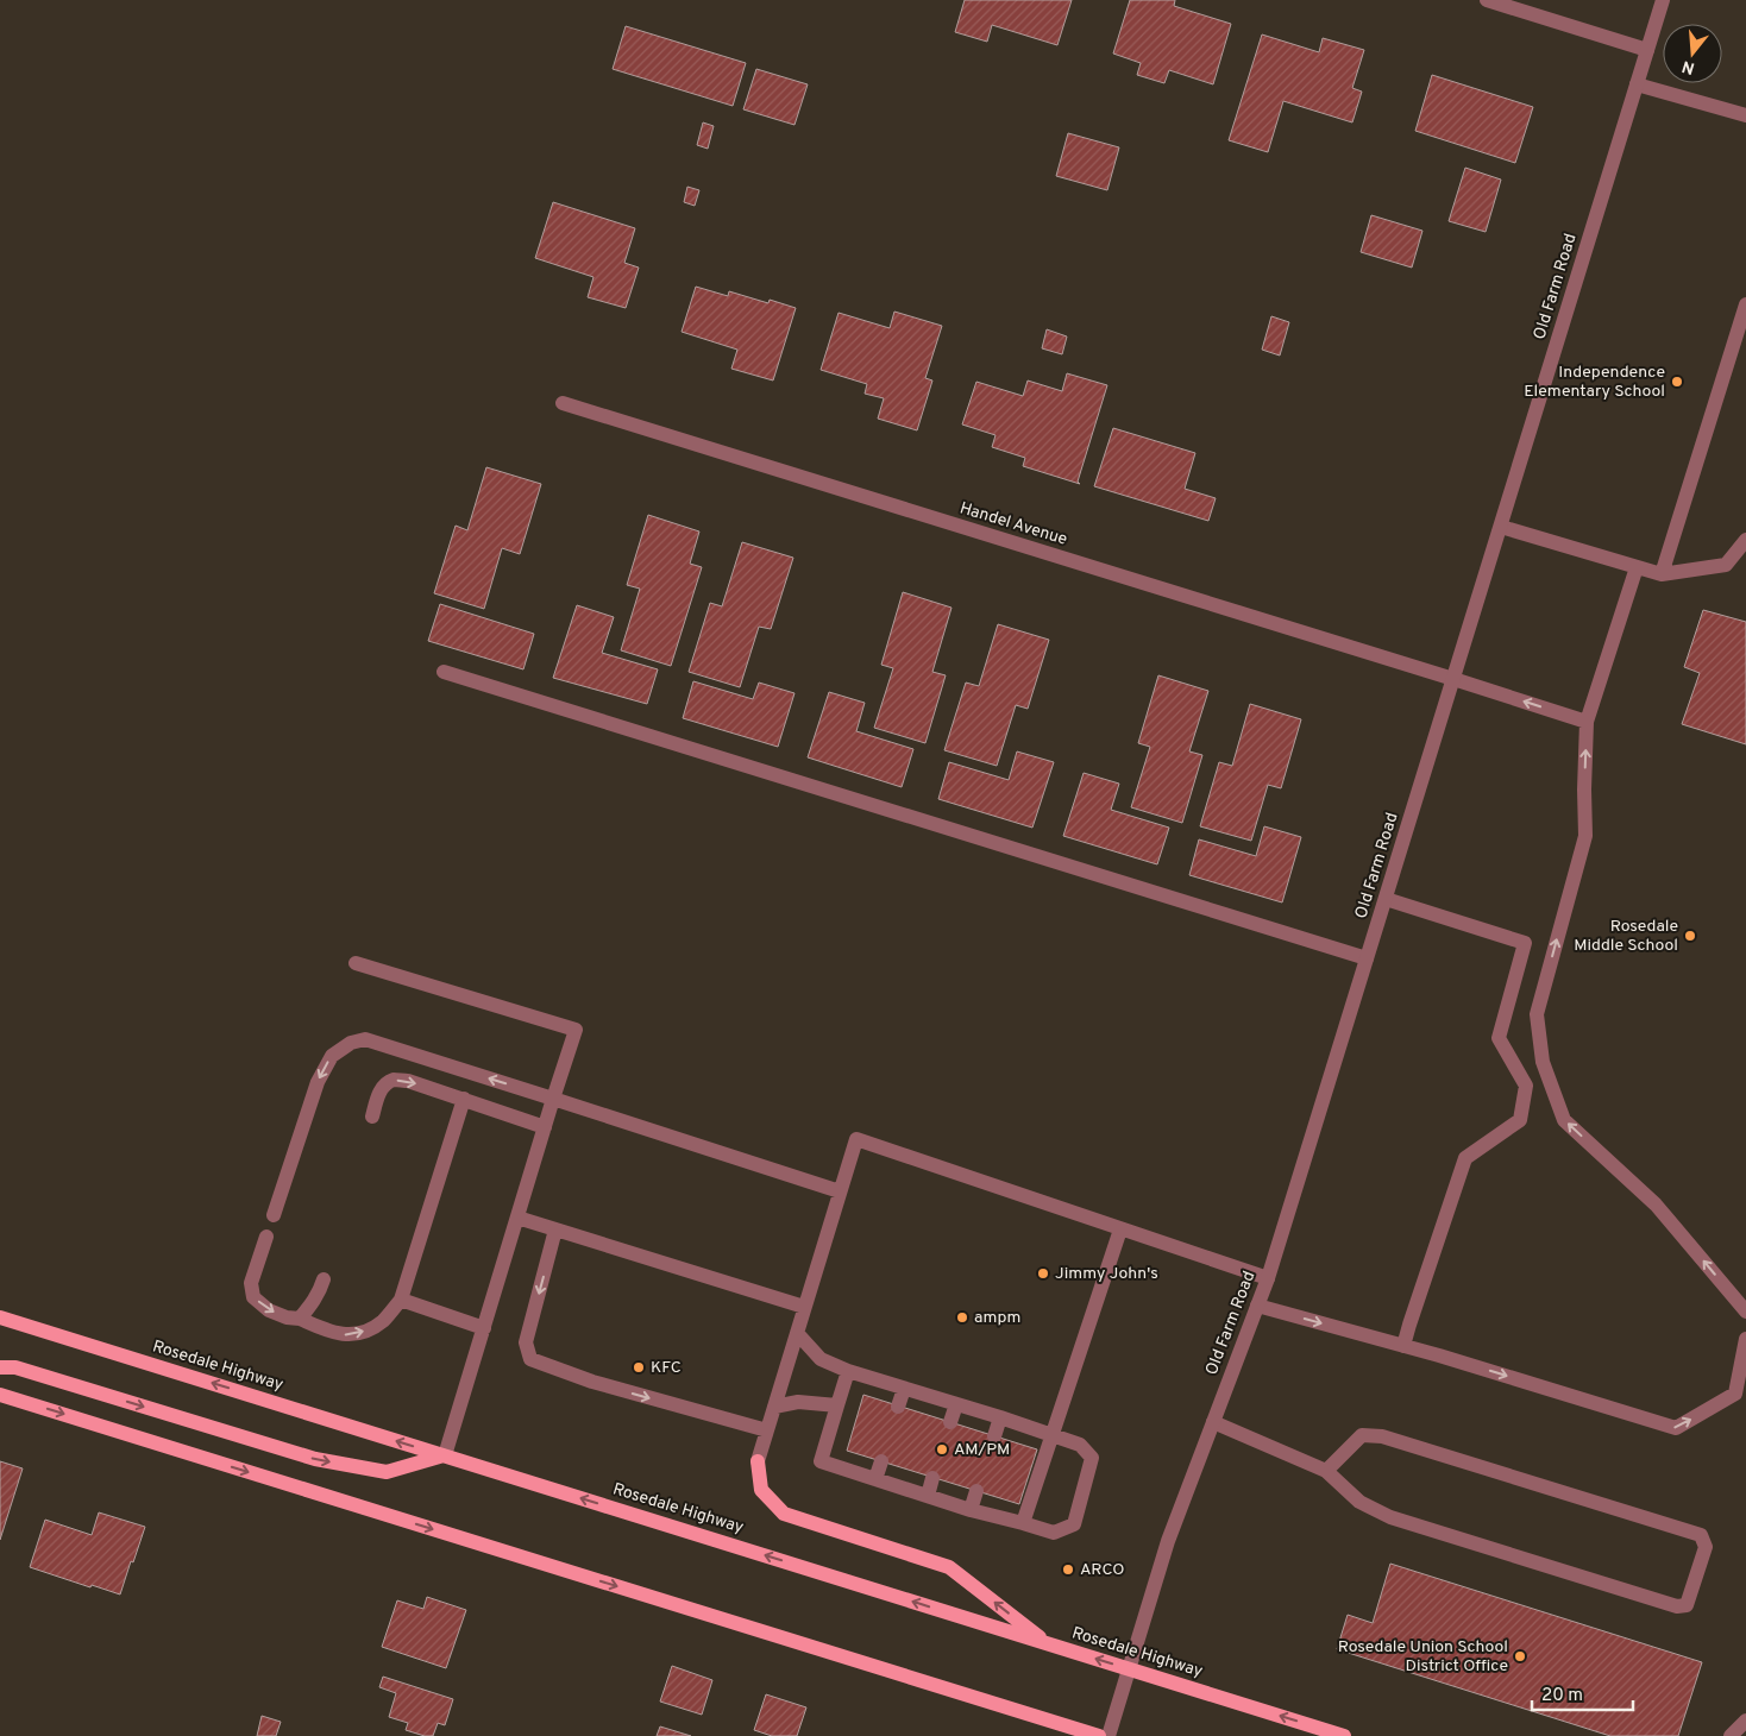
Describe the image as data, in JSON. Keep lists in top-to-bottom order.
{
  "streets": {
    "main road": ["Rosedale Highway"],
    "street": ["Old Farm Road", "Handel Avenue"]
  },
  "crossings": [
    ["Old Farm Road", "Handel Avenue"],
    ["Old Farm Road", "Rosedale Highway"]
  ],
  "places": [
    "Independence Elementary School",
    "Rosedale Middle School",
    "Jimmy John's",
    "ampm",
    "KFC",
    "AM/PM",
    "ARCO",
    "Rosedale Union School District Office"
  ],
  "scale_bar": "20 m",
  "north": "bottom"
}
